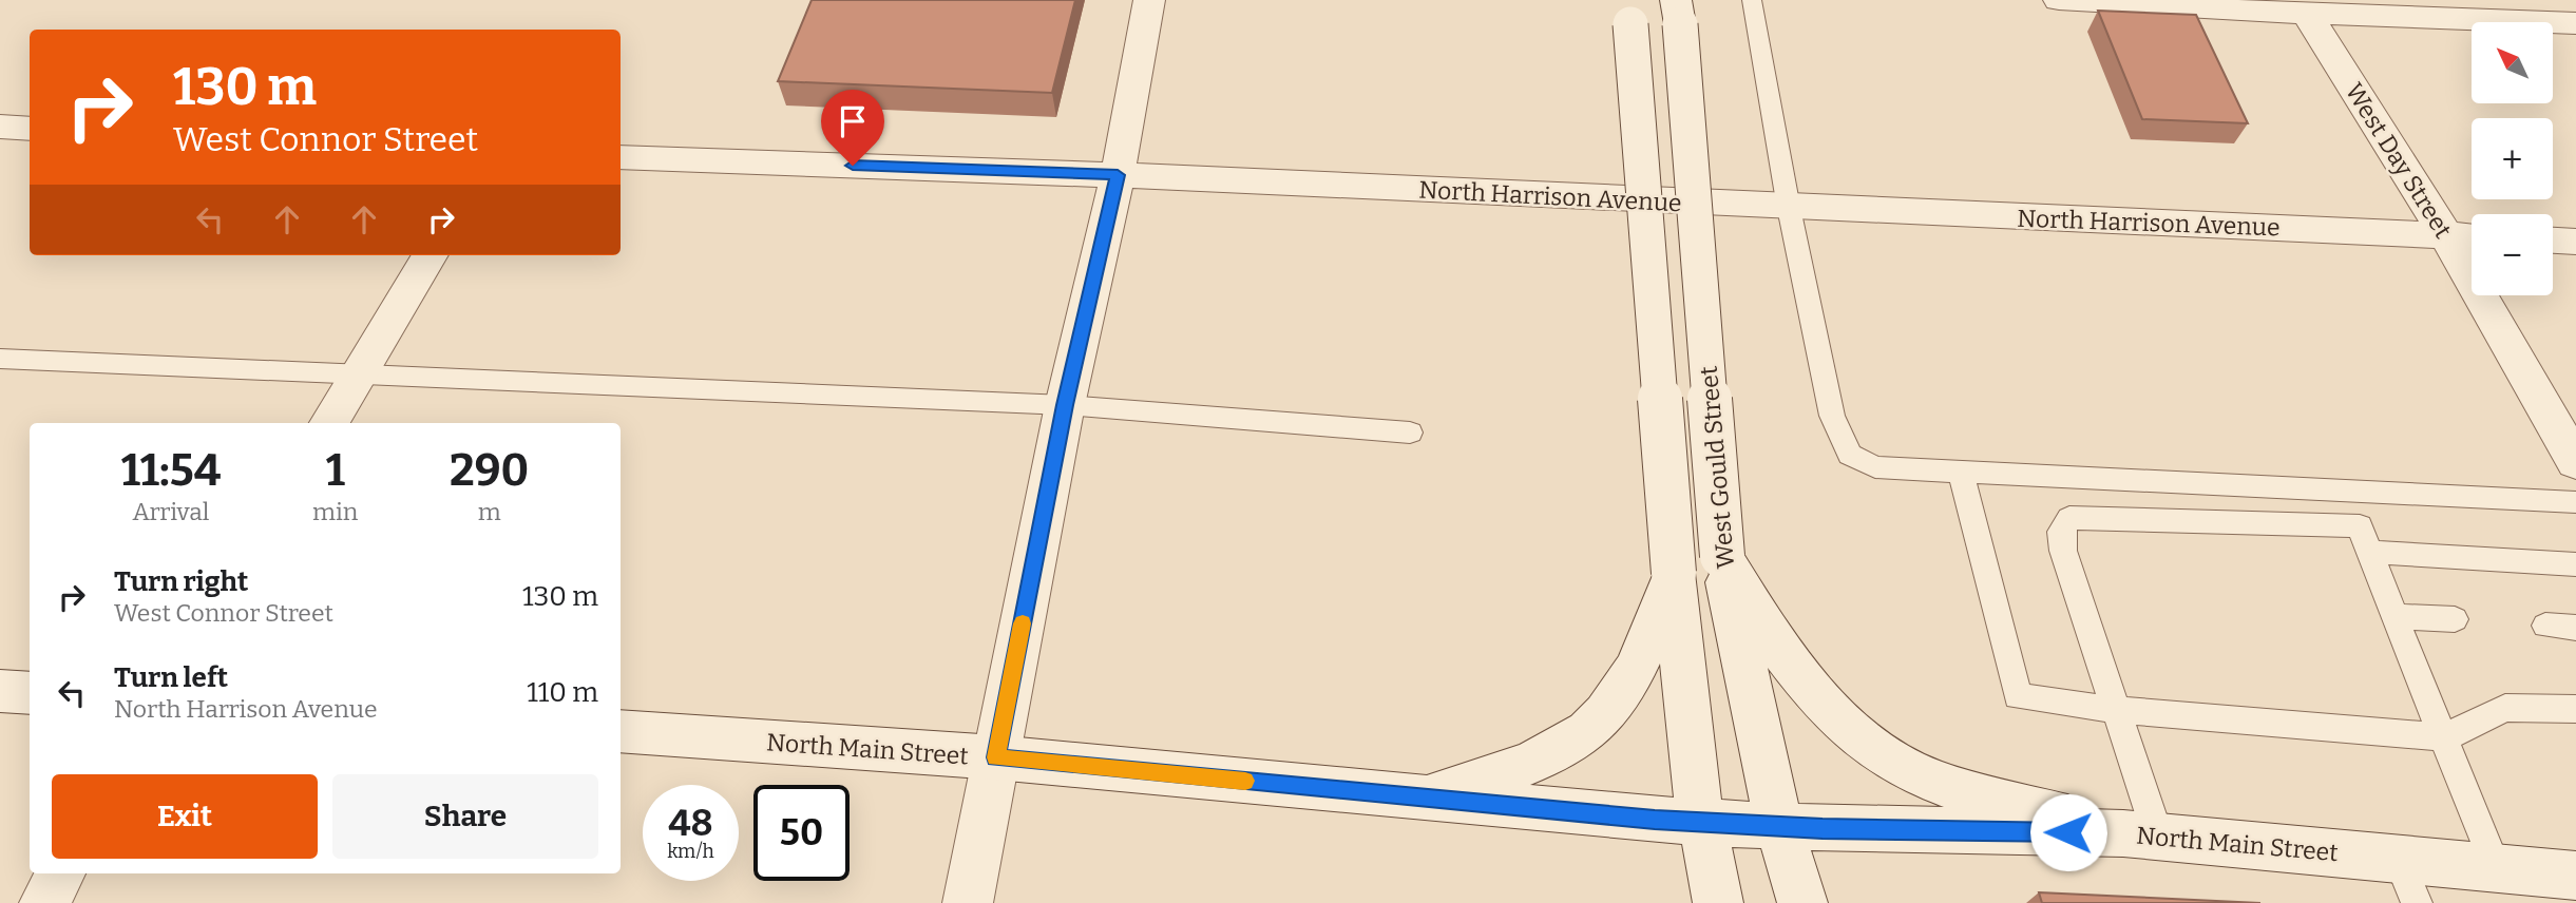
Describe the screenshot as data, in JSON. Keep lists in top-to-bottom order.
{
  "streets": {
    "street": [
      "West Day Street",
      "North Harrison Avenue",
      "West Gould Street",
      "North Main Street"
    ]
  },
  "crossings": [
    ["West Day Street", "North Harrison Avenue"],
    ["West Gould Street", "North Main Street"]
  ],
  "north": "top left",
  "page": {
    "map_buttons": ["+", "−"],
    "turn": ["130 m", "West Connor Street"],
    "eta": [
      "11:54",
      "Arrival",
      "1",
      "min",
      "290",
      "m"
    ],
    "list": [
      {
        "name": "Turn right",
        "note": "West Connor Street",
        "value": "130 m"
      },
      {
        "name": "Turn left",
        "note": "North Harrison Avenue",
        "value": "110 m"
      }
    ],
    "buttons": ["Exit", "Share"],
    "speed": "48 km/h",
    "limit": "50"
  }
}
